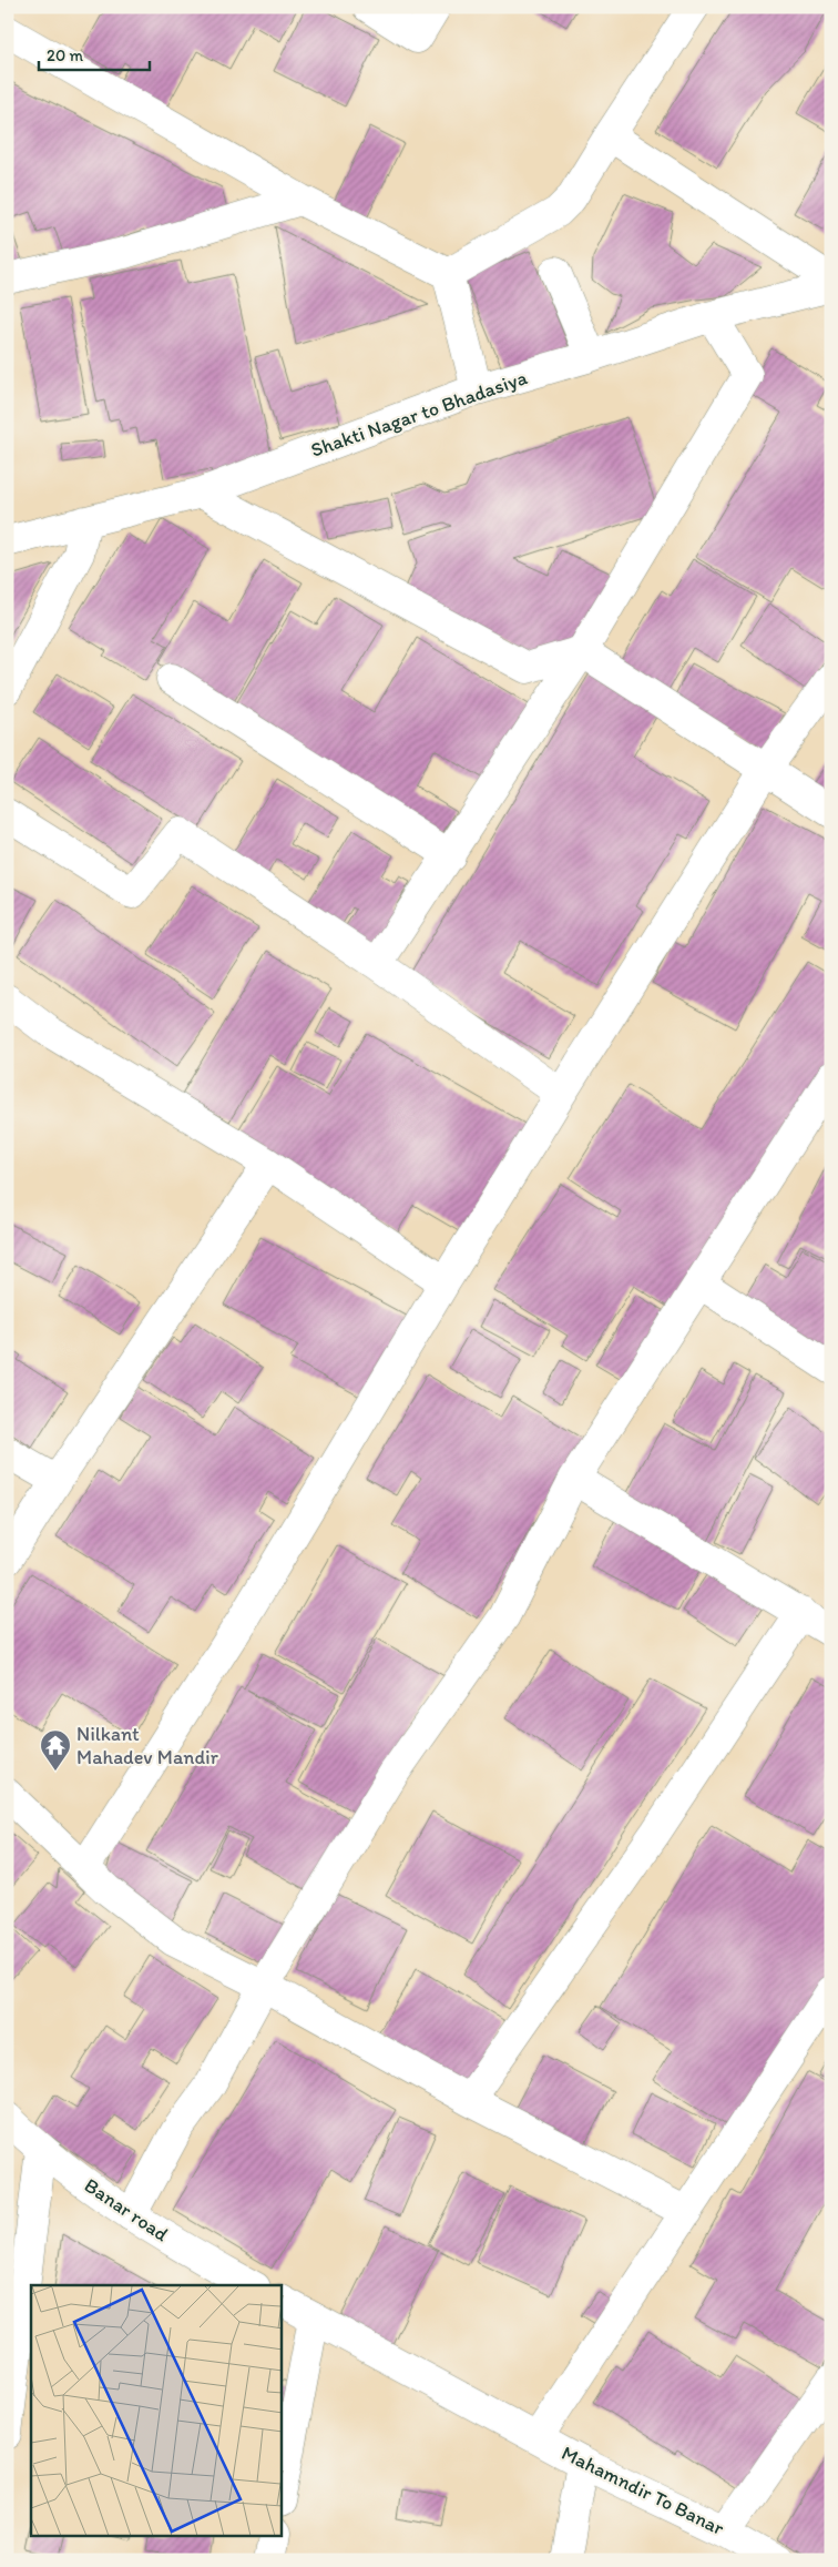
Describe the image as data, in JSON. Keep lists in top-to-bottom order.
{
  "streets": {
    "street": ["Shakti Nagar to Bhadasiya", "Banar road", "Mahamndir To Banar"]
  },
  "places": {
    "temple": ["Nilkant Mahadev Mandir"]
  },
  "scale_bar": "20 m"
}
